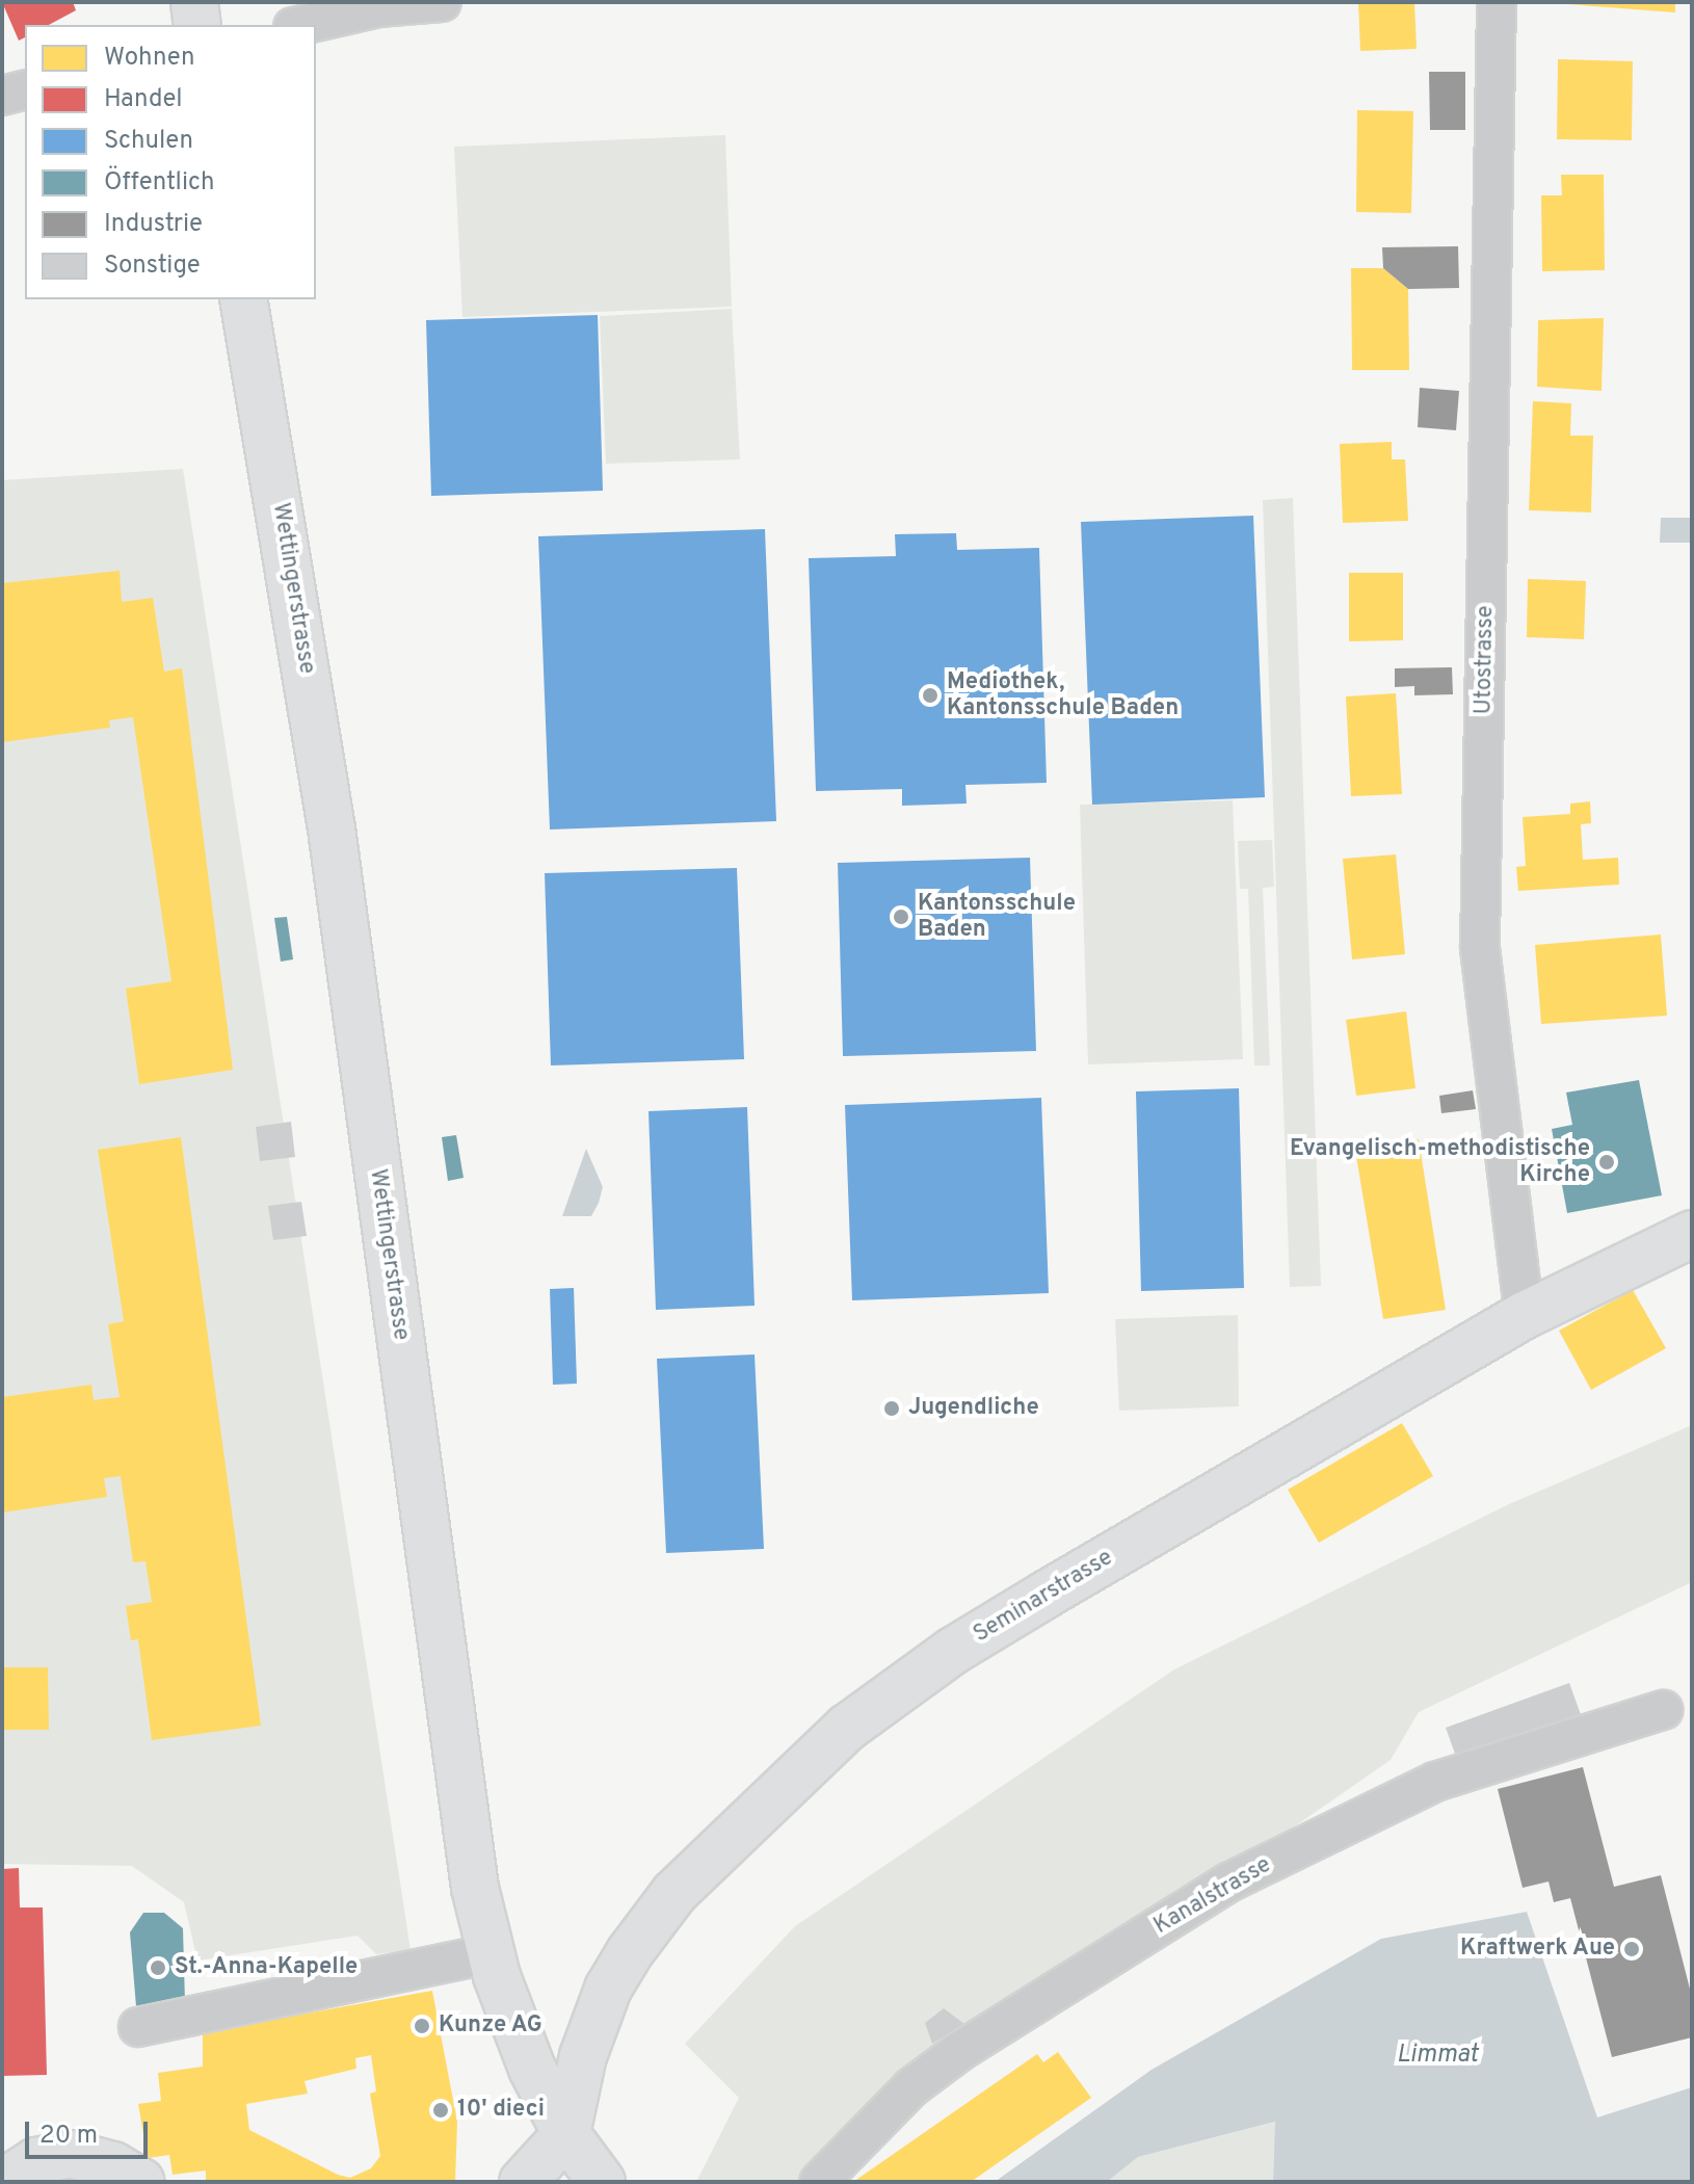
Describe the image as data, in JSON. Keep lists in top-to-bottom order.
{
  "streets": {
    "main road": ["Wettingerstrasse", "Seminarstrasse"],
    "street": ["Utostrasse", "Kanalstrasse"]
  },
  "crossings": [
    ["Wettingerstrasse", "Seminarstrasse"],
    ["Utostrasse", "Seminarstrasse"]
  ],
  "water": ["Limmat"],
  "places": [
    "Mediothek, Kantonsschule Baden",
    "Kantonsschule Baden",
    "Evangelisch-methodistische Kirche",
    "Jugendliche",
    "Kraftwerk Aue",
    "St.-Anna-Kapelle",
    "Kunze AG",
    "10' dieci"
  ],
  "legend": [
    "Wohnen",
    "Handel",
    "Schulen",
    "Öffentlich",
    "Industrie",
    "Sonstige"
  ],
  "scale_bar": "20 m"
}
